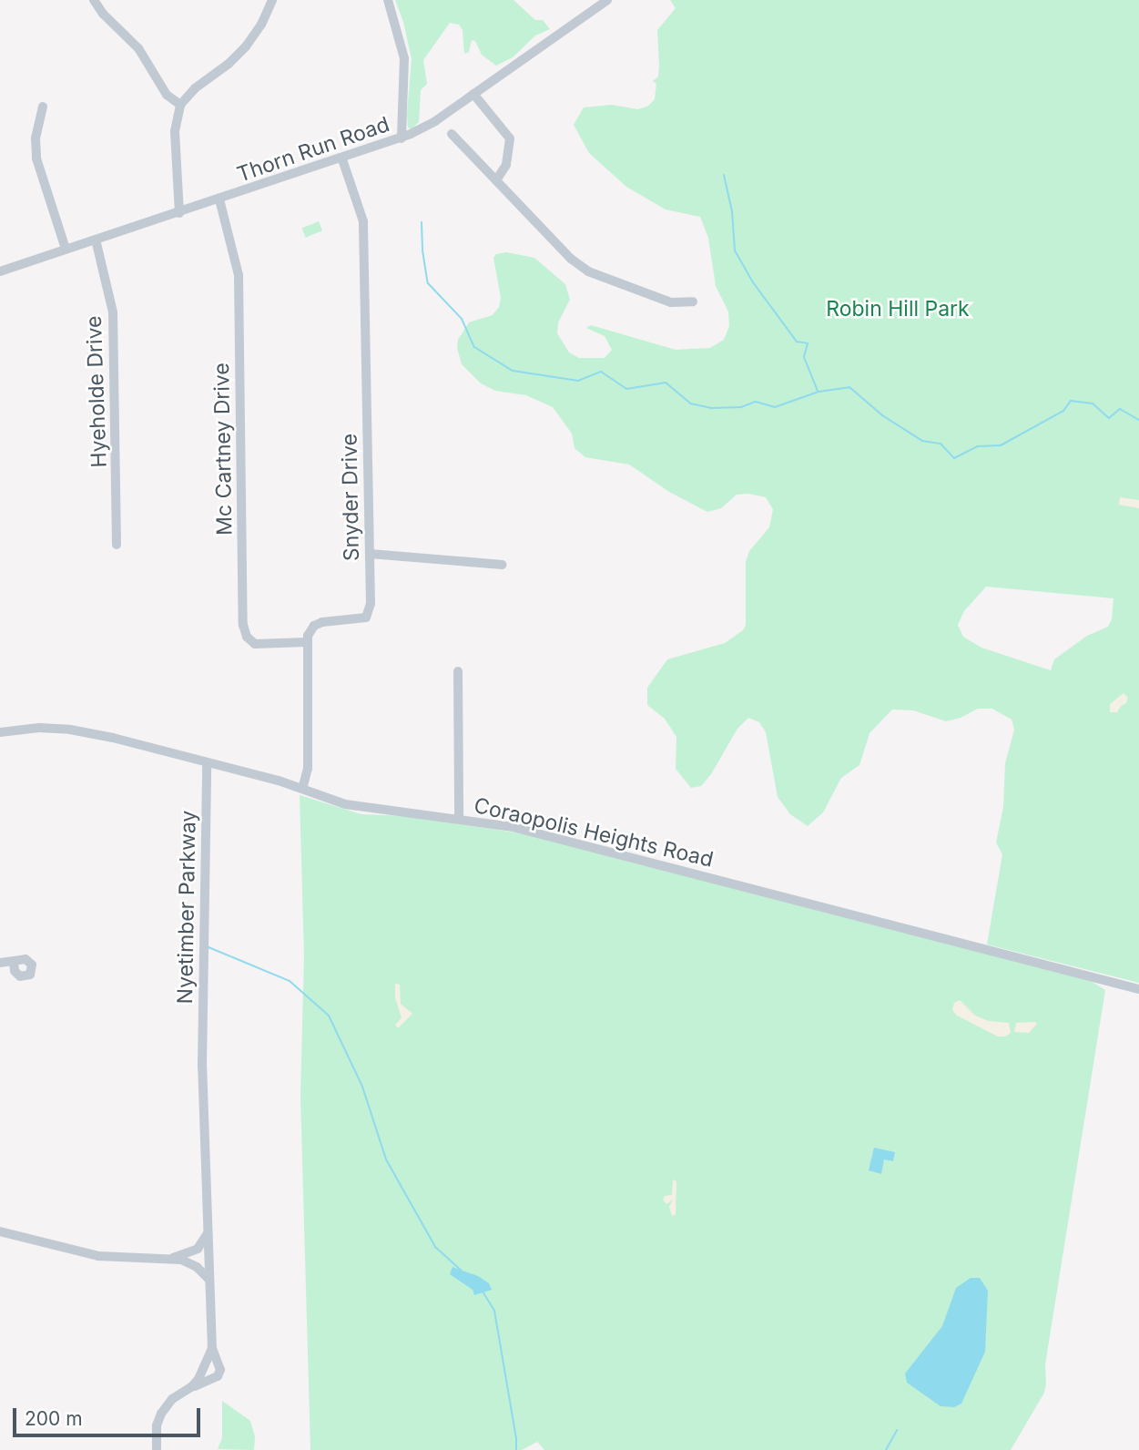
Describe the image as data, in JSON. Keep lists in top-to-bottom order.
{
  "streets": {
    "street": [
      "Thorn Run Road",
      "Hyeholde Drive",
      "Mc Cartney Drive",
      "Snyder Drive",
      "Coraopolis Heights Road",
      "Nyetimber Parkway"
    ]
  },
  "crossings": [
    ["Thorn Run Road", "Hyeholde Drive"],
    ["Thorn Run Road", "Mc Cartney Drive"],
    ["Thorn Run Road", "Snyder Drive"],
    ["Mc Cartney Drive", "Snyder Drive"],
    ["Coraopolis Heights Road", "Nyetimber Parkway"]
  ],
  "parks": ["Robin Hill Park"],
  "scale_bar": "200 m"
}
